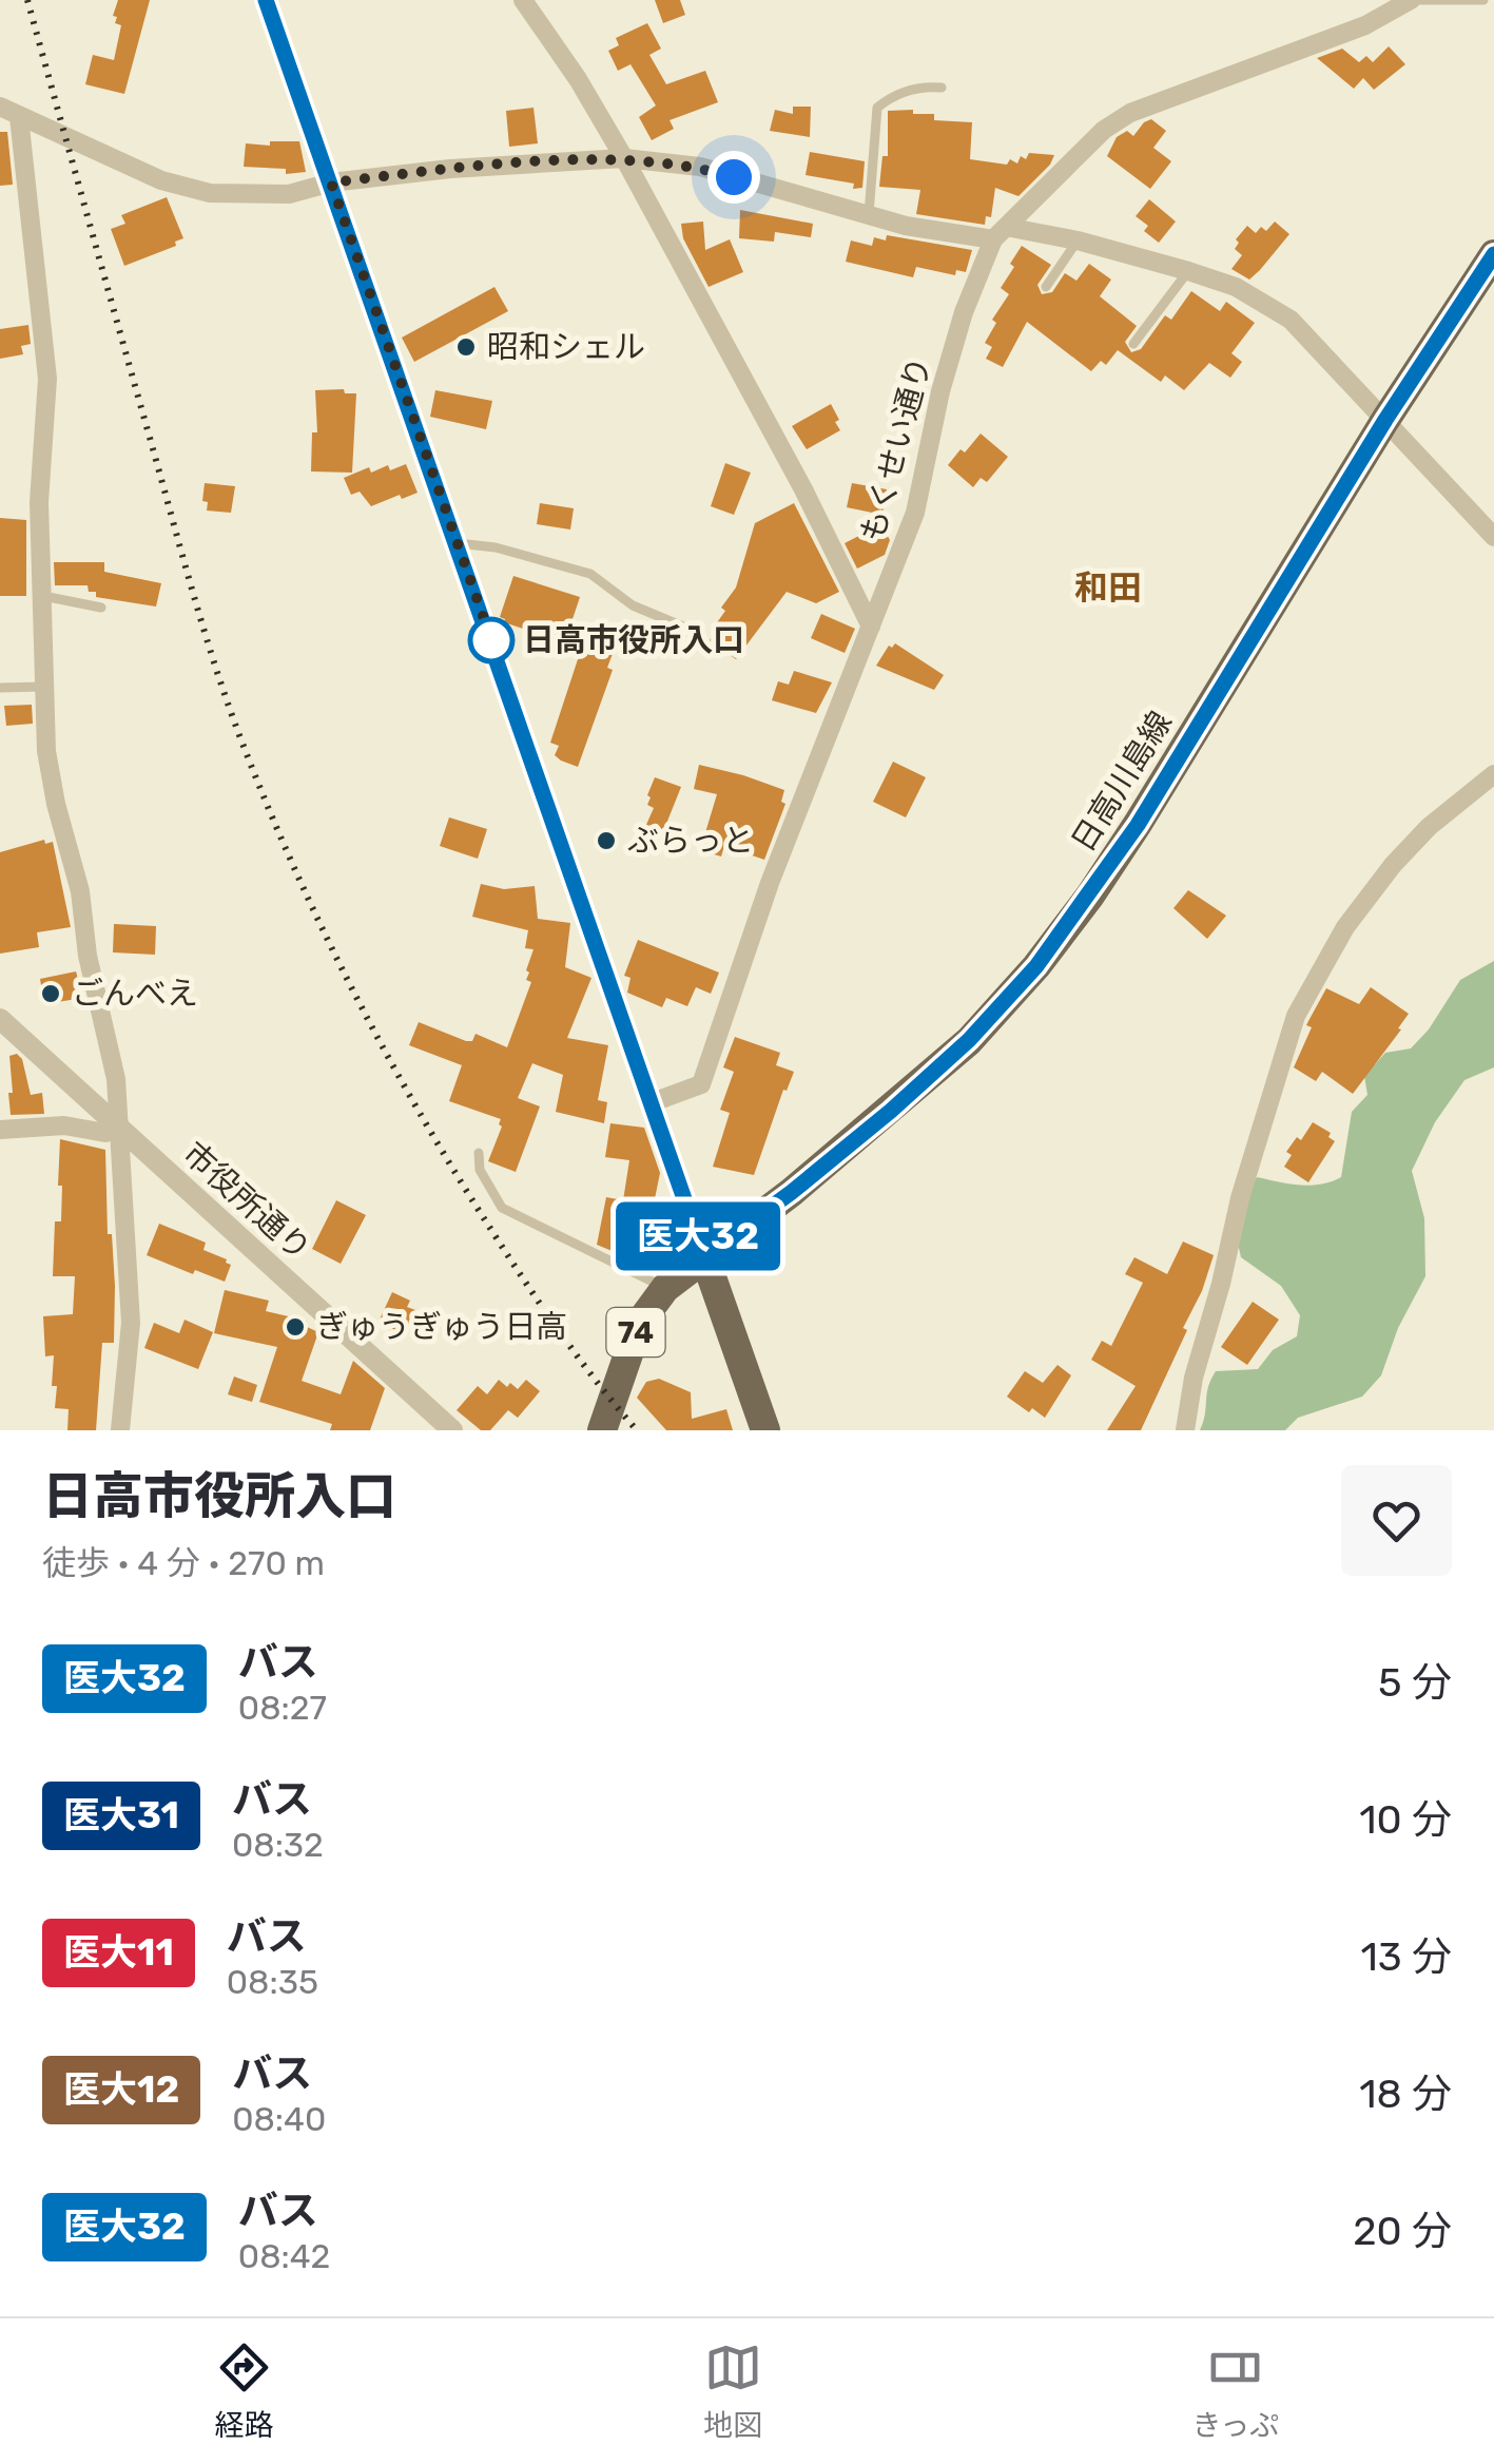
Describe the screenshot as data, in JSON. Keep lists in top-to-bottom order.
{
  "streets": {
    "main road": ["日高川島線", "74"],
    "street": ["もくせい通り", "市役所通り"]
  },
  "districts": ["和田"],
  "places": [
    "昭和シェル",
    "日高市役所入口",
    "ぶらっと",
    "ごんべえ",
    "ぎゅうぎゅう日高"
  ],
  "lines": ["bus line 医大32"],
  "page": {
    "on_map": "医大32",
    "heading": ["日高市役所入口", "徒歩 · 4 分 · 270 m"],
    "list": [
      {
        "mark": "医大32",
        "name": "バス",
        "note": "08:27",
        "value": "5 分"
      },
      {
        "mark": "医大31",
        "name": "バス",
        "note": "08:32",
        "value": "10 分"
      },
      {
        "mark": "医大11",
        "name": "バス",
        "note": "08:35",
        "value": "13 分"
      },
      {
        "mark": "医大12",
        "name": "バス",
        "note": "08:40",
        "value": "18 分"
      },
      {
        "mark": "医大32",
        "name": "バス",
        "note": "08:42",
        "value": "20 分"
      }
    ],
    "tabs": ["経路", "地図", "きっぷ"]
  }
}
